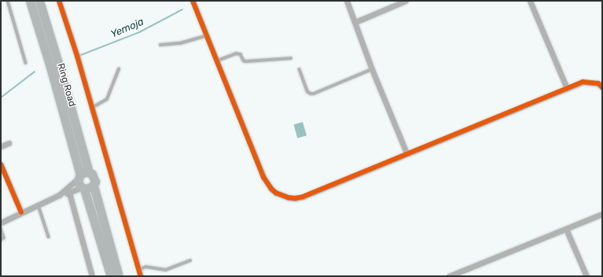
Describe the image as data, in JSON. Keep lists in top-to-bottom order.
{
  "streets": {
    "main road": ["Ring Road"]
  },
  "water": ["Yemoja"]
}
